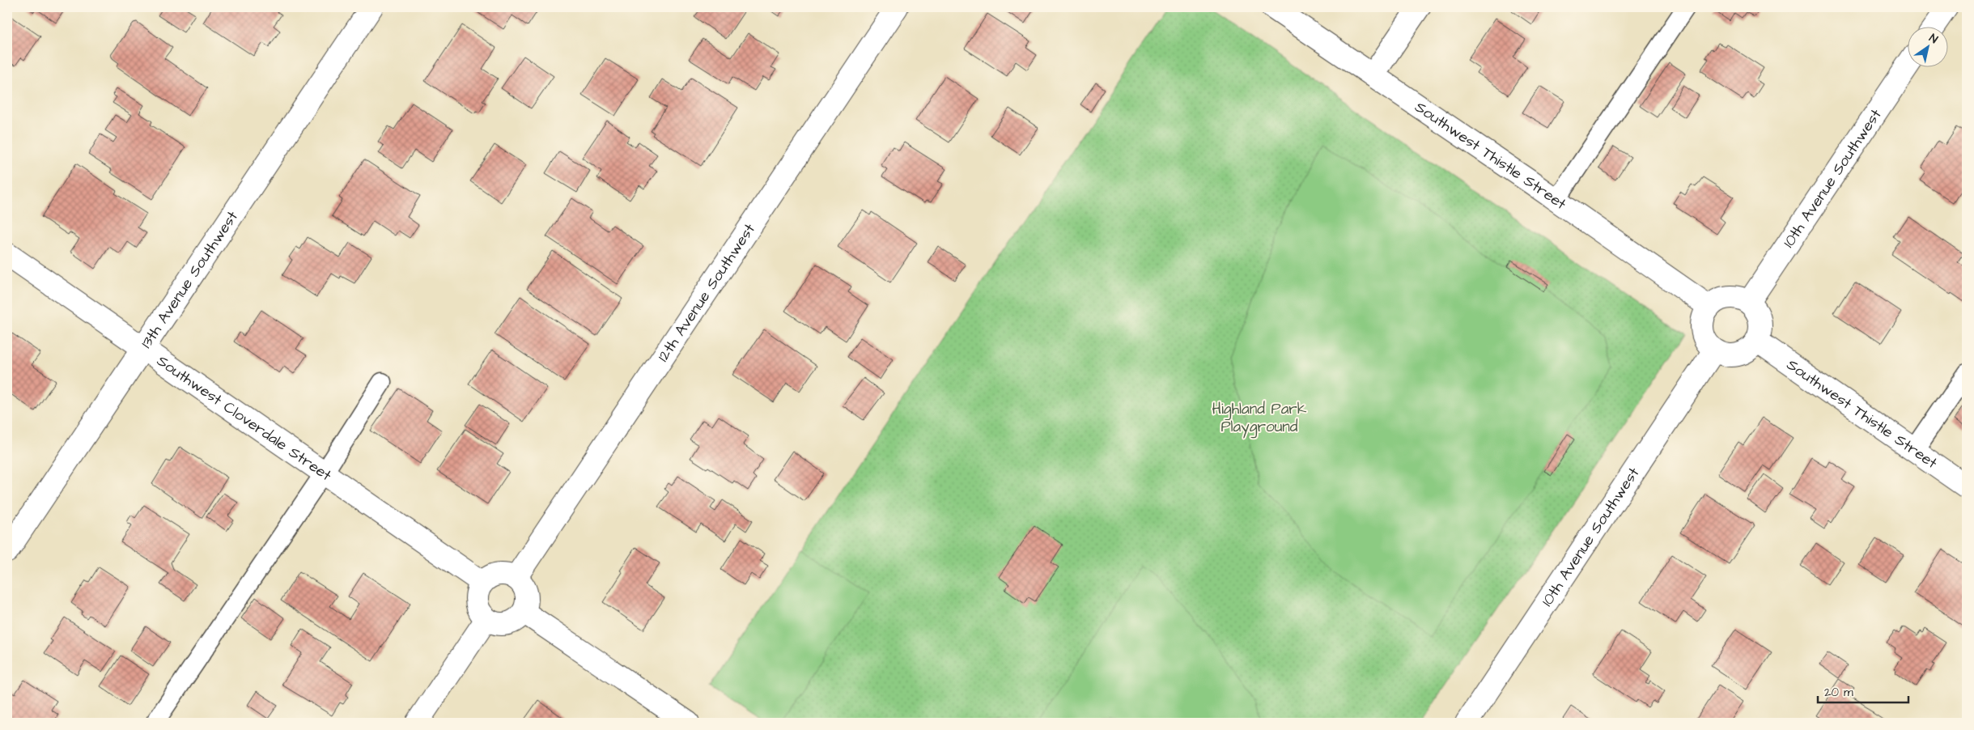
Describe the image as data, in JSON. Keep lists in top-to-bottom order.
{
  "streets": {
    "street": [
      "Southwest Thistle Street",
      "10th Avenue Southwest",
      "13th Avenue Southwest",
      "12th Avenue Southwest",
      "Southwest Cloverdale Street"
    ]
  },
  "crossings": [
    ["Southwest Thistle Street", "10th Avenue Southwest"],
    ["13th Avenue Southwest", "Southwest Cloverdale Street"],
    ["12th Avenue Southwest", "Southwest Cloverdale Street"]
  ],
  "parks": ["Highland Park Playground"],
  "scale_bar": "20 m",
  "north": "top right"
}
